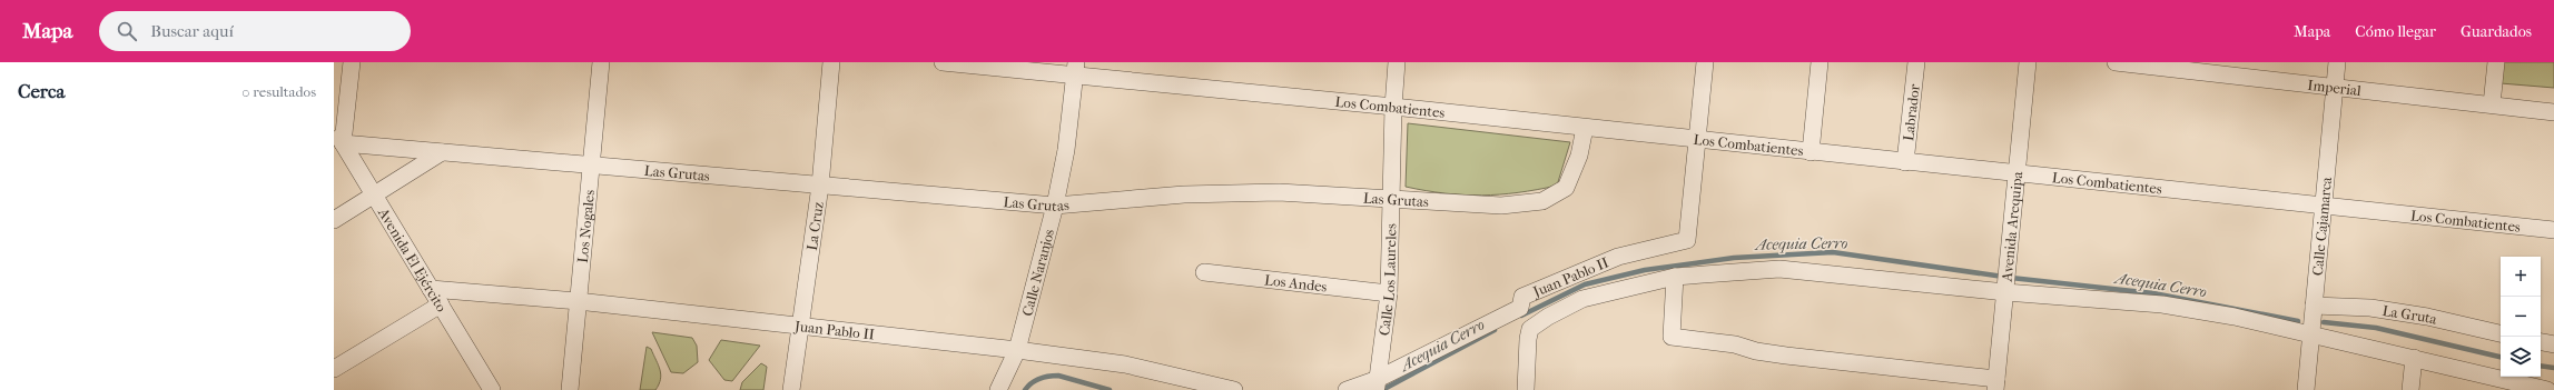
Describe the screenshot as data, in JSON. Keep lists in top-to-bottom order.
{
  "streets": {
    "street": [
      "Imperial",
      "Los Combatientes",
      "Labrador",
      "Las Grutas",
      "Los Nogales",
      "Avenida Arequipa",
      "Calle Cajamarca",
      "La Cruz",
      "Avenida El Ejército",
      "Calle Naranjos",
      "Juan Pablo II",
      "Calle Los Laureles",
      "Los Andes",
      "La Gruta"
    ]
  },
  "crossings": [
    ["Imperial", "Calle Cajamarca"],
    ["Los Combatientes", "Labrador"],
    ["Los Combatientes", "Las Grutas"],
    ["Los Combatientes", "Avenida Arequipa"],
    ["Los Combatientes", "Calle Cajamarca"],
    ["Los Combatientes", "Calle Naranjos"],
    ["Los Combatientes", "Juan Pablo II"],
    ["Los Combatientes", "Calle Los Laureles"],
    ["Las Grutas", "Los Nogales"],
    ["Las Grutas", "La Cruz"],
    ["Las Grutas", "Avenida El Ejército"],
    ["Las Grutas", "Calle Naranjos"],
    ["Las Grutas", "Calle Los Laureles"],
    ["Los Nogales", "Juan Pablo II"],
    ["Calle Cajamarca", "La Gruta"],
    ["La Cruz", "Juan Pablo II"],
    ["Avenida El Ejército", "Juan Pablo II"],
    ["Calle Naranjos", "Juan Pablo II"],
    ["Juan Pablo II", "Calle Los Laureles"],
    ["Calle Los Laureles", "Los Andes"]
  ],
  "water": ["Acequia Cerro"],
  "page": {
    "header": "Mapa",
    "search": "Buscar aquí",
    "nav": ["Mapa", "Cómo llegar", "Guardados"],
    "heading": ["Cerca", "0 resultados"],
    "map_buttons": ["+", "−"]
  }
}
